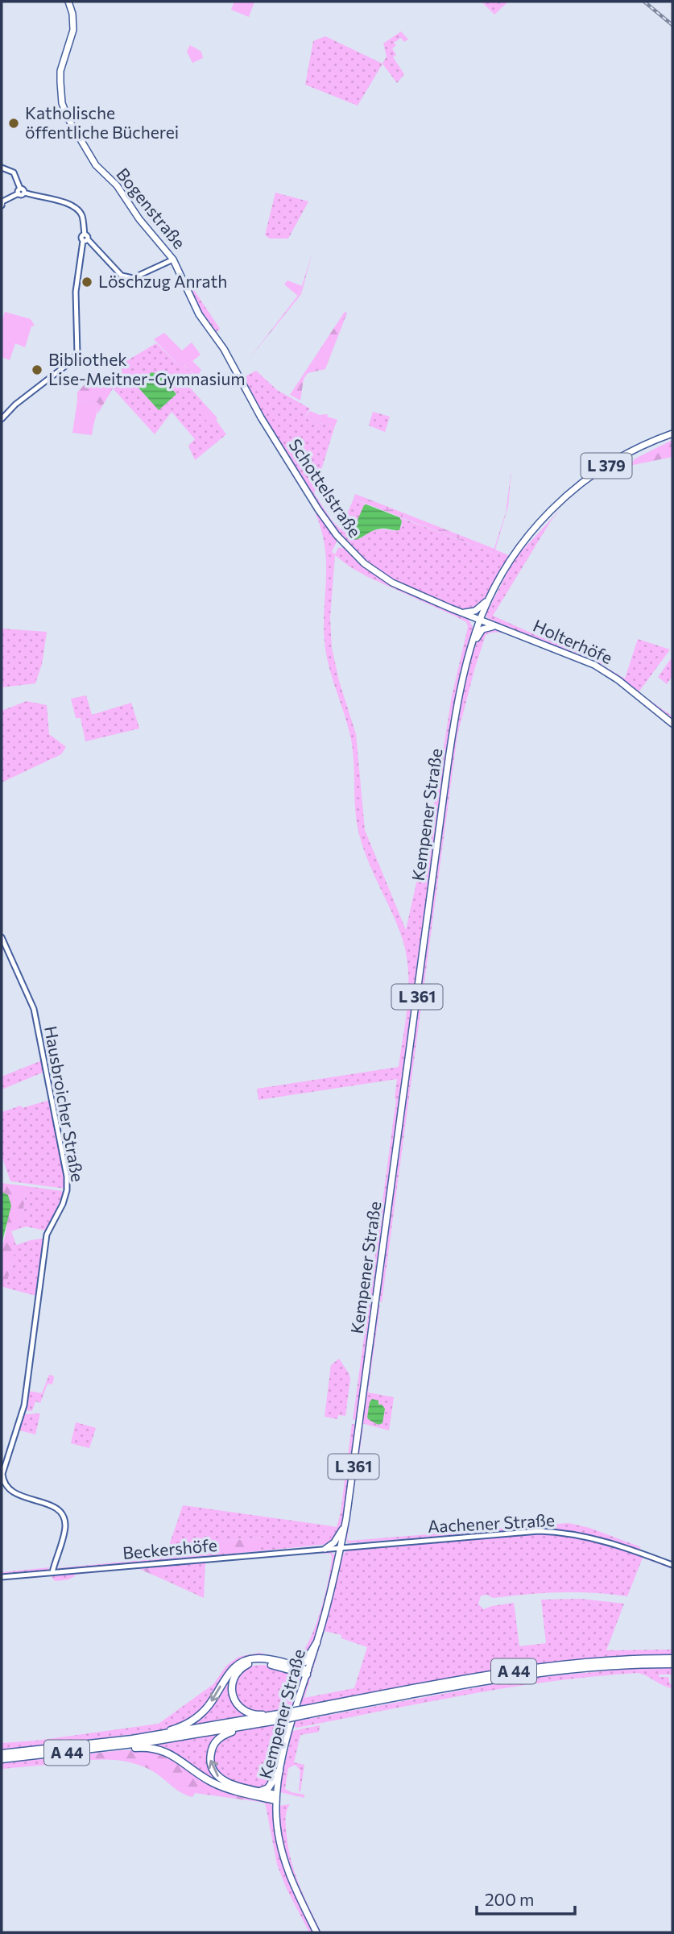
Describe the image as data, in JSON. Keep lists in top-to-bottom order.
{
  "streets": {
    "highway": ["A 44"],
    "main road": [
      "Bogenstraße",
      "L 379",
      "Schottelstraße",
      "Holterhöfe",
      "Kempener Straße",
      "L 361"
    ],
    "street": ["Hausbroicher Straße", "Aachener Straße", "Beckershöfe"]
  },
  "crossings": [
    ["Bogenstraße", "Schottelstraße"],
    ["Schottelstraße", "Holterhöfe"],
    ["Schottelstraße", "Kempener Straße"],
    ["Holterhöfe", "Kempener Straße"],
    ["Kempener Straße", "L 361"],
    ["Kempener Straße", "Aachener Straße"],
    ["Kempener Straße", "Beckershöfe"],
    ["L 361", "Beckershöfe"],
    ["Hausbroicher Straße", "Beckershöfe"],
    ["Aachener Straße", "Beckershöfe"]
  ],
  "places": ["Katholische öffentliche Bücherei", "Löschzug Anrath", "Bibliothek Lise-Meitner-Gymnasium"],
  "scale_bar": "200 m"
}
